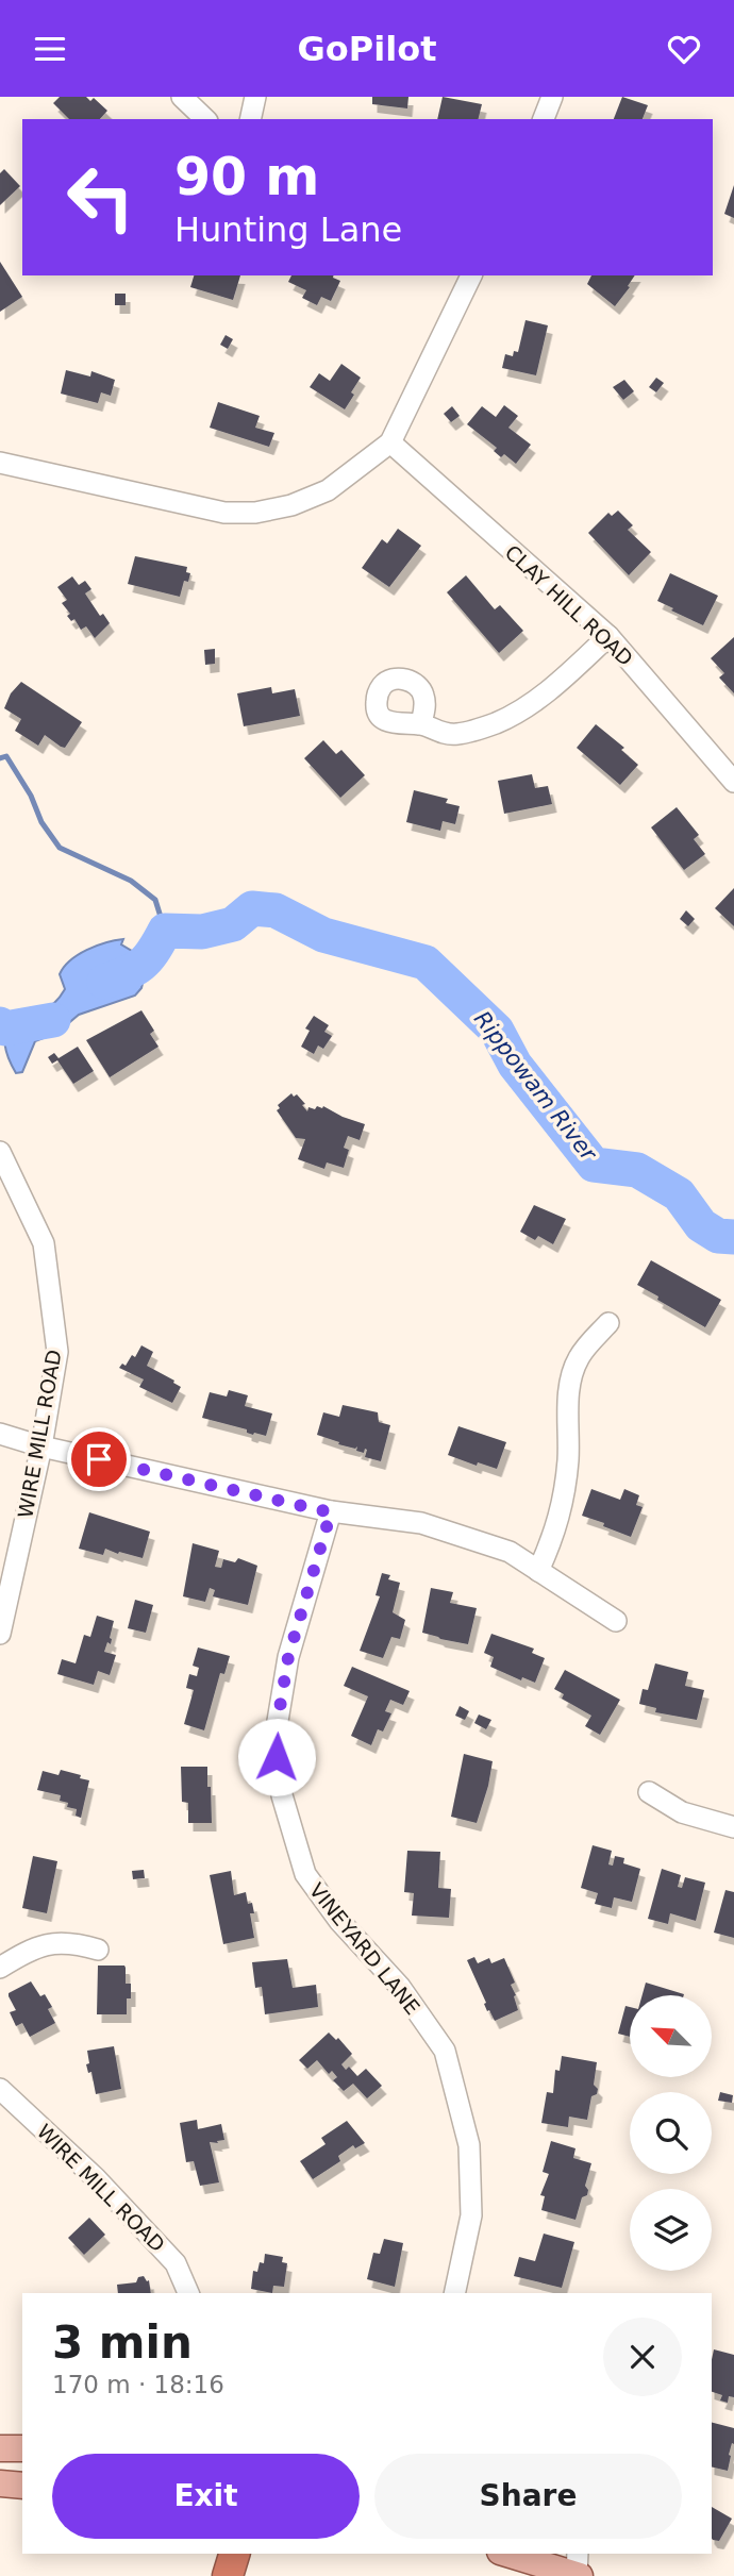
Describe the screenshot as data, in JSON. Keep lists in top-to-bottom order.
{
  "streets": {
    "street": ["CLAY HILL ROAD", "WIRE MILL ROAD", "VINEYARD LANE"]
  },
  "water": ["Rippowam River"],
  "north": "top left",
  "page": {
    "header": "GoPilot",
    "turn": ["90 m", "Hunting Lane"],
    "heading": ["3 min", "170 m · 18:16"],
    "buttons": ["Exit", "Share"]
  }
}
